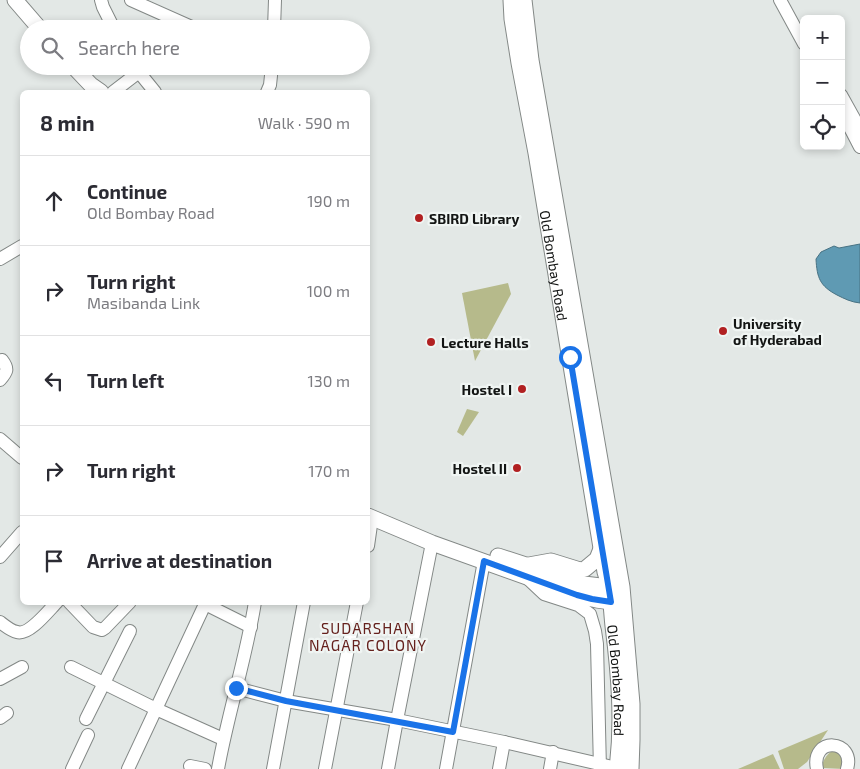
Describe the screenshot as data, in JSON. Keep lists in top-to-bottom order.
{
  "streets": {
    "main road": ["Old Bombay Road"]
  },
  "districts": ["SUDARSHAN NAGAR COLONY"],
  "places": [
    "SBIRD Library",
    "University of Hyderabad",
    "Lecture Halls",
    "Hostel I",
    "Hostel II"
  ],
  "page": {
    "map_buttons": ["+", "−"],
    "search": "Search here",
    "heading": ["8 min", "Walk · 590 m"],
    "list": [
      ["Continue", "Old Bombay Road", "190 m"],
      ["Turn right", "Masibanda Link", "100 m"],
      ["Turn left", "130 m"],
      ["Turn right", "170 m"],
      "Arrive at destination"
    ]
  }
}
